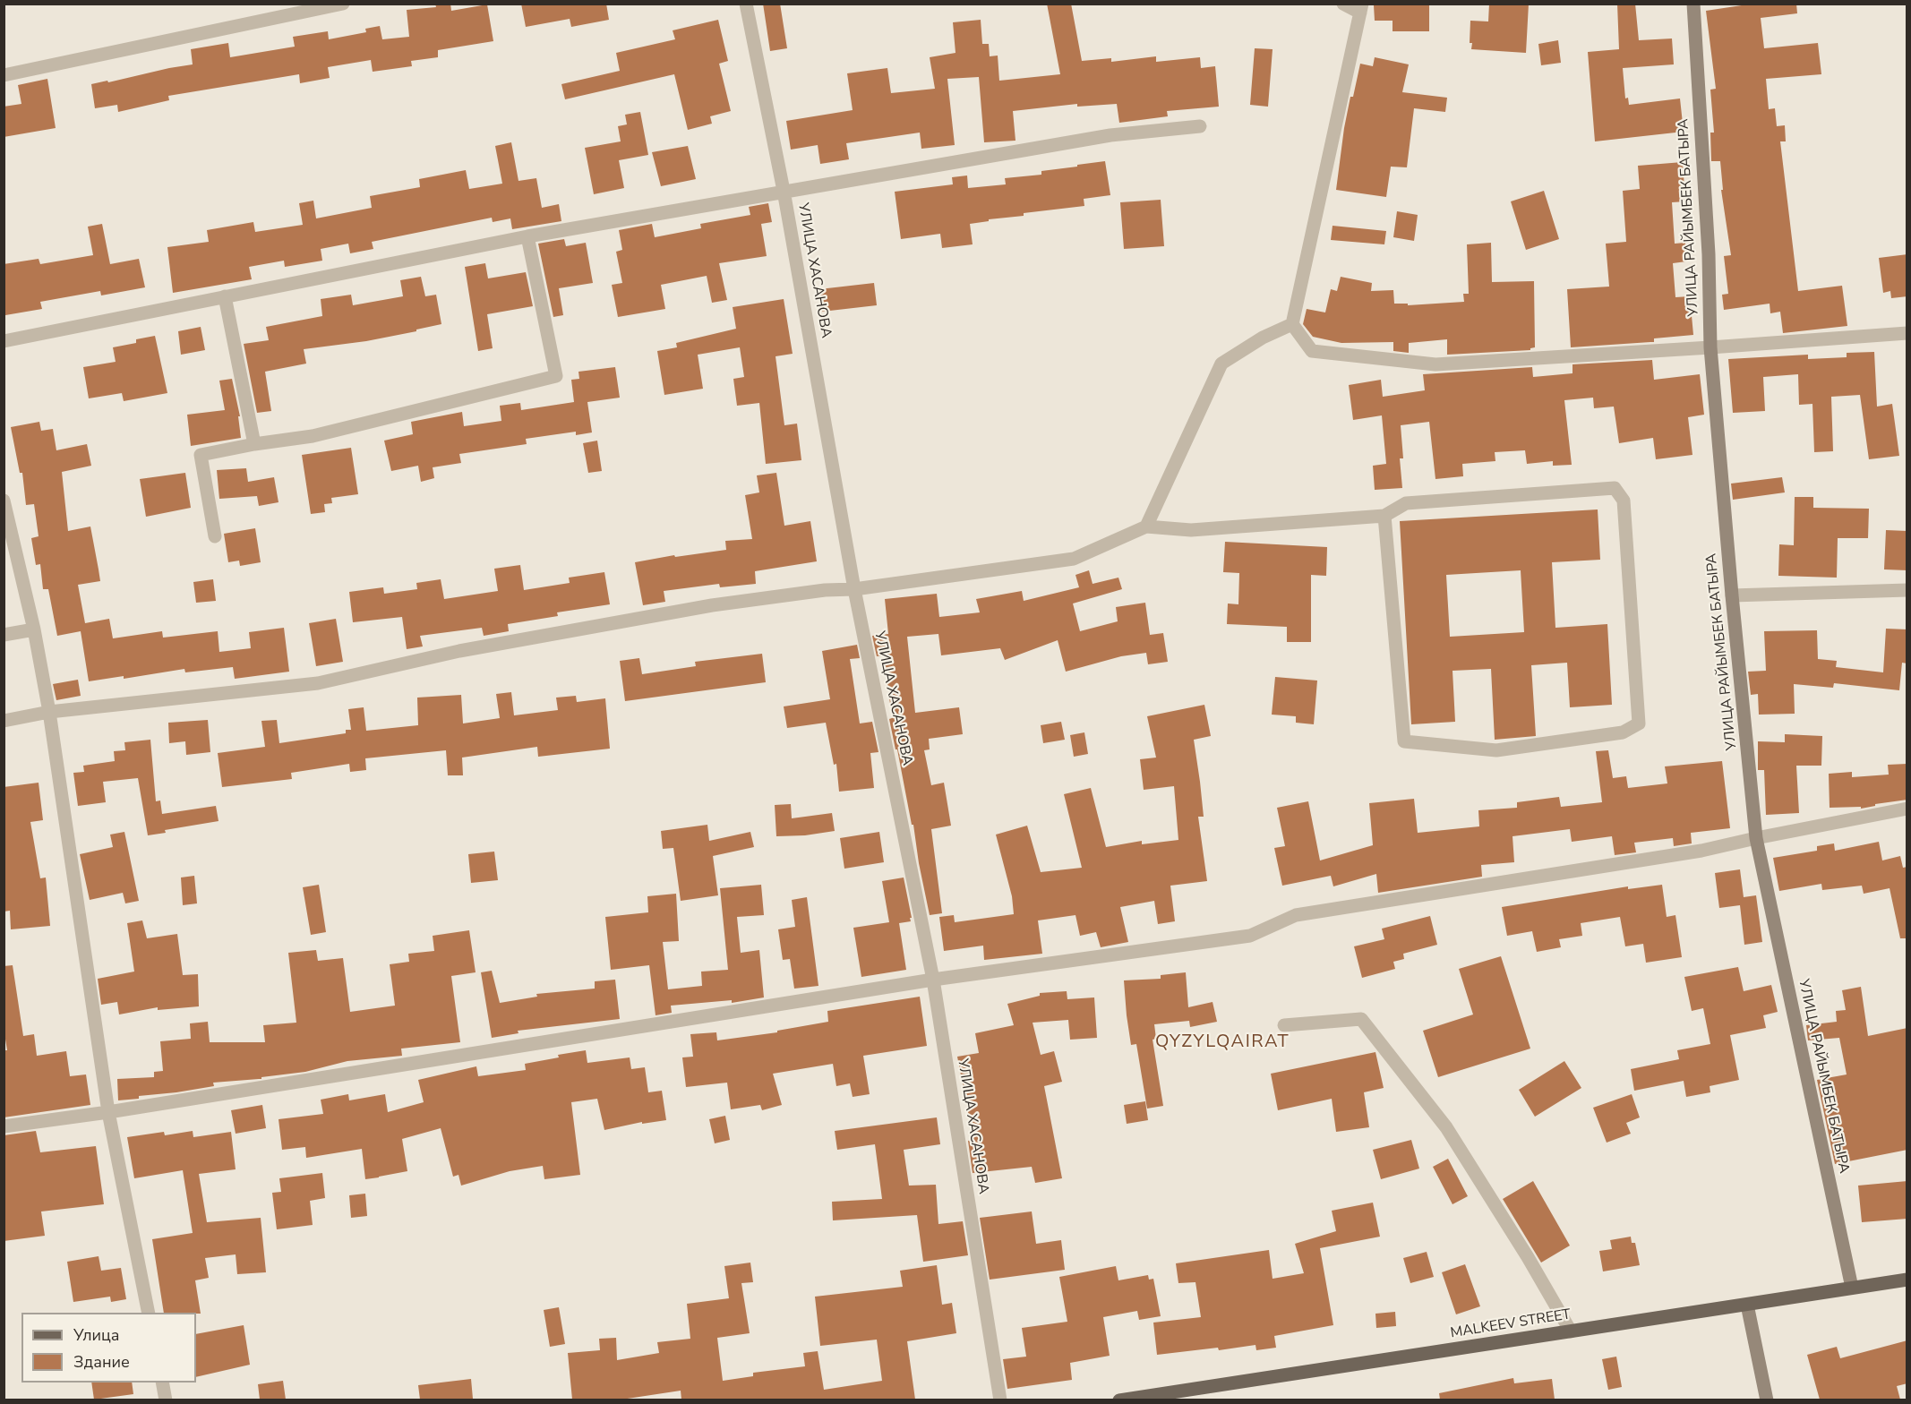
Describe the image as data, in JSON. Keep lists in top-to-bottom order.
{
  "streets": {
    "main road": ["MALKEEV STREET"],
    "street": ["УЛИЦА РАЙЫМБЕК БАТЫРА", "УЛИЦА ХАСАНОВА"]
  },
  "crossings": [
    ["УЛИЦА РАЙЫМБЕК БАТЫРА", "MALKEEV STREET"]
  ],
  "districts": ["QYZYLQAIRAT"],
  "legend": ["Улица", "Здание"]
}
